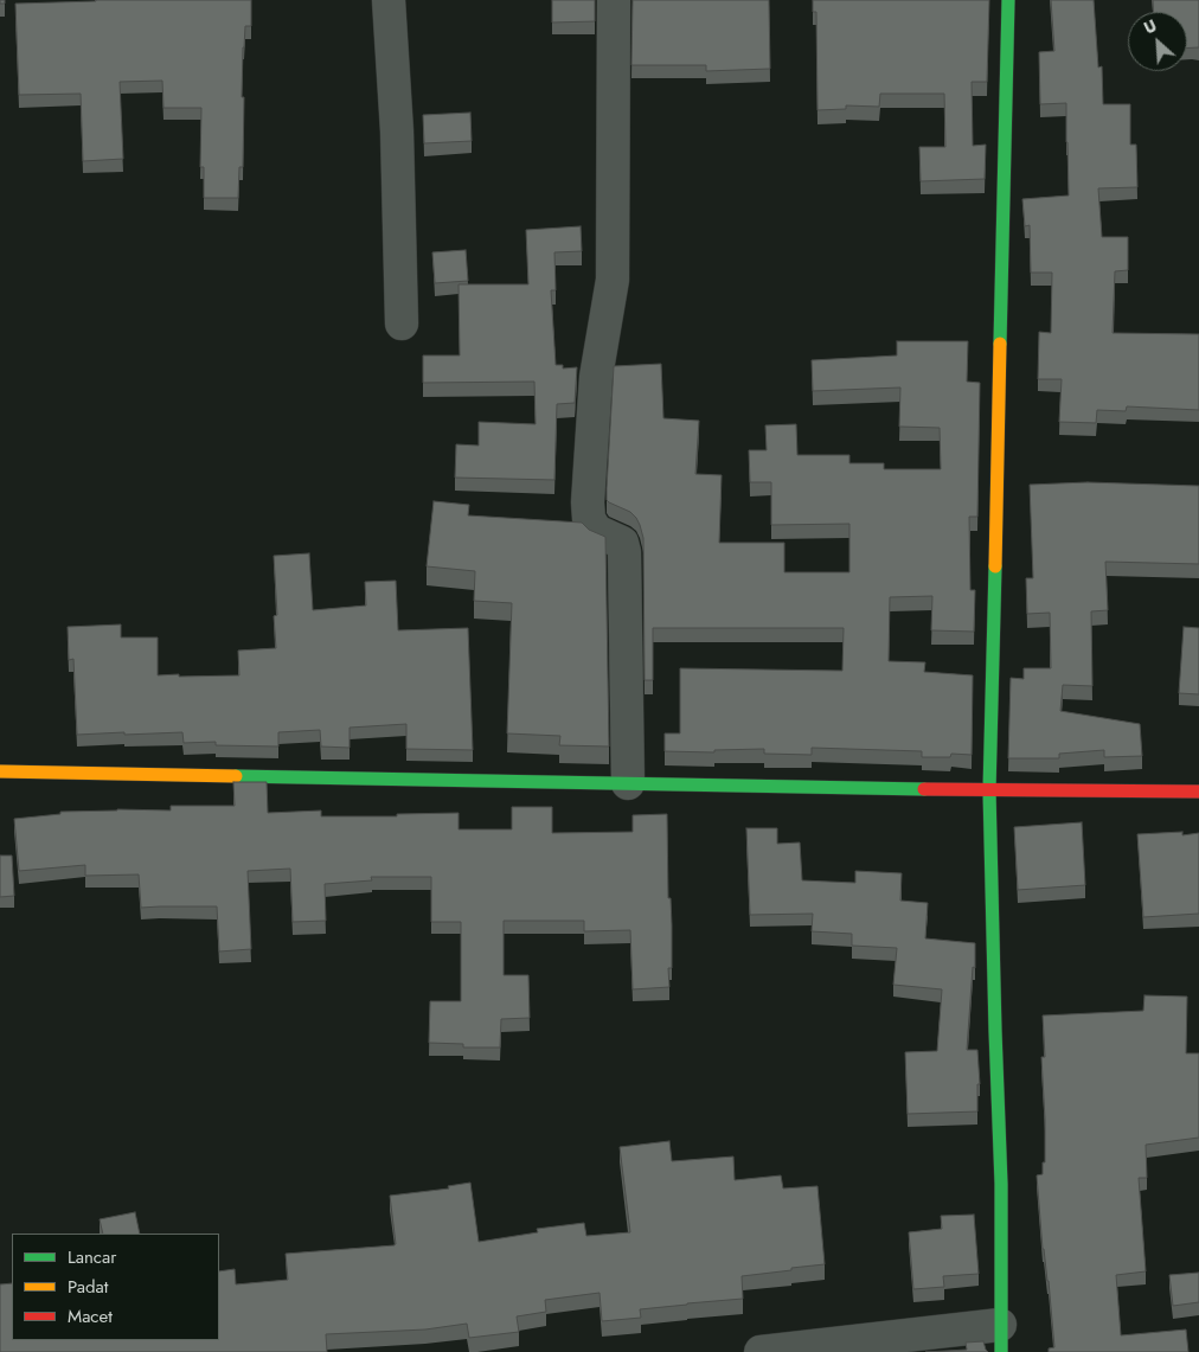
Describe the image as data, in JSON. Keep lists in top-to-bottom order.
{
  "legend": ["Lancar", "Padat", "Macet"],
  "north": "top left"
}
